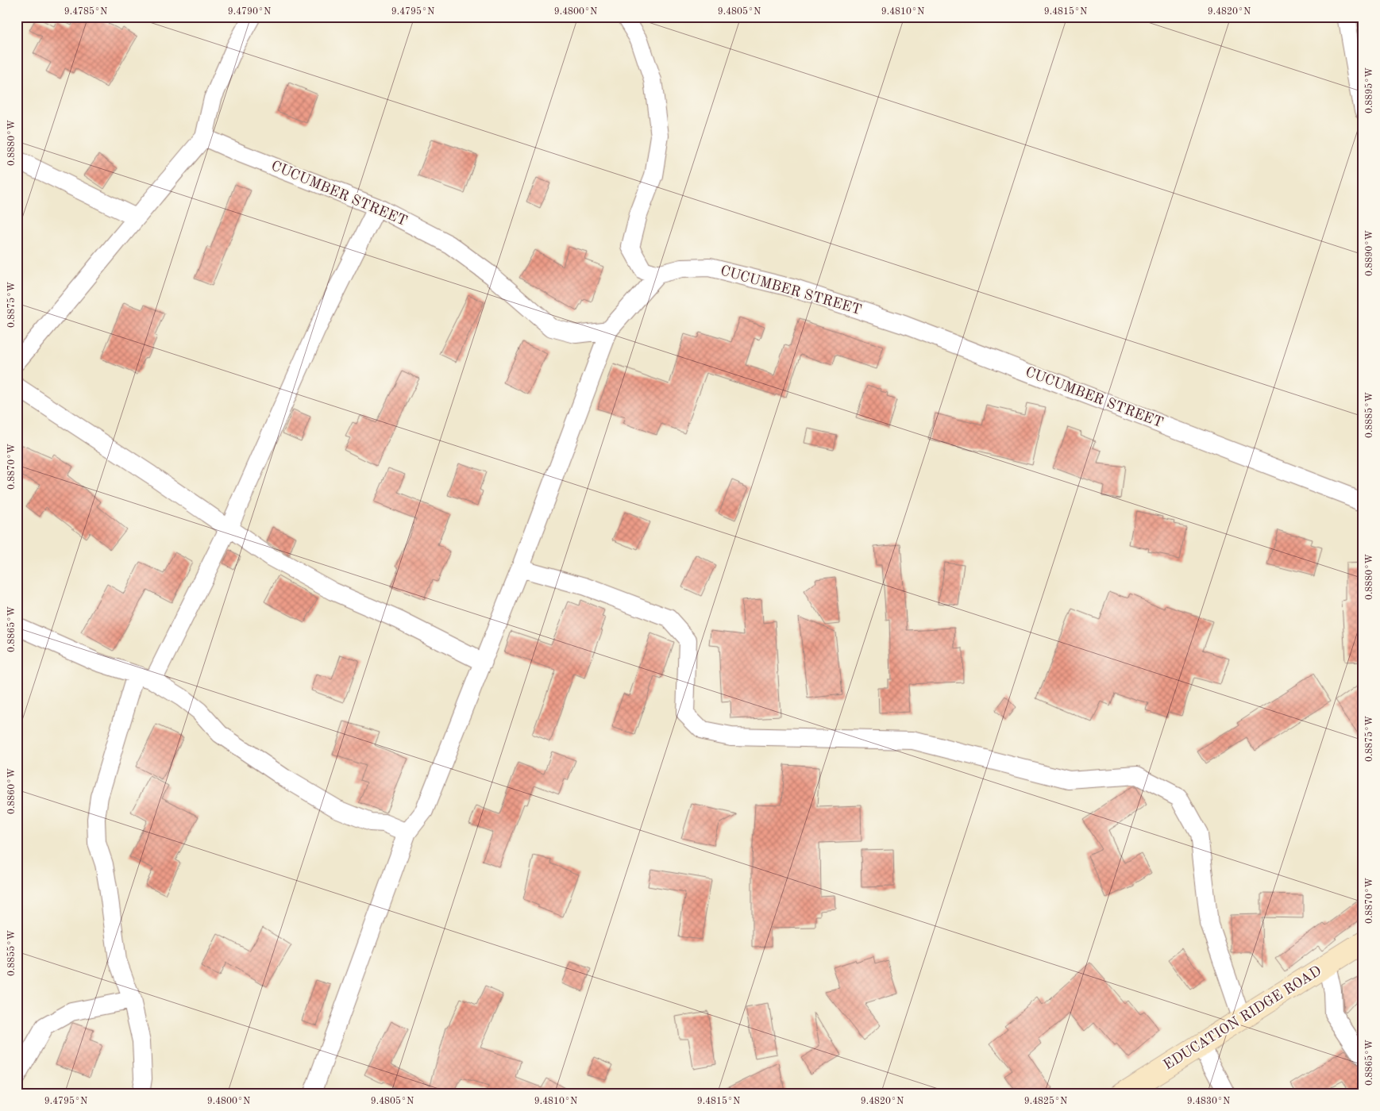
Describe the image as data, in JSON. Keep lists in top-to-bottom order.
{
  "streets": {
    "main road": ["EDUCATION RIDGE ROAD"],
    "street": ["CUCUMBER STREET"]
  },
  "coordinates": [
    "9.4785°N",
    "9.4790°N",
    "9.4795°N",
    "9.4800°N",
    "9.4805°N",
    "9.4810°N",
    "9.4815°N",
    "9.4820°N",
    "0.8895°W",
    "0.8880°W",
    "0.8890°W",
    "0.8875°W",
    "0.8885°W",
    "0.8870°W",
    "0.8865°W",
    "0.8860°W",
    "0.8855°W",
    "9.4825°N",
    "9.4830°N"
  ]
}
